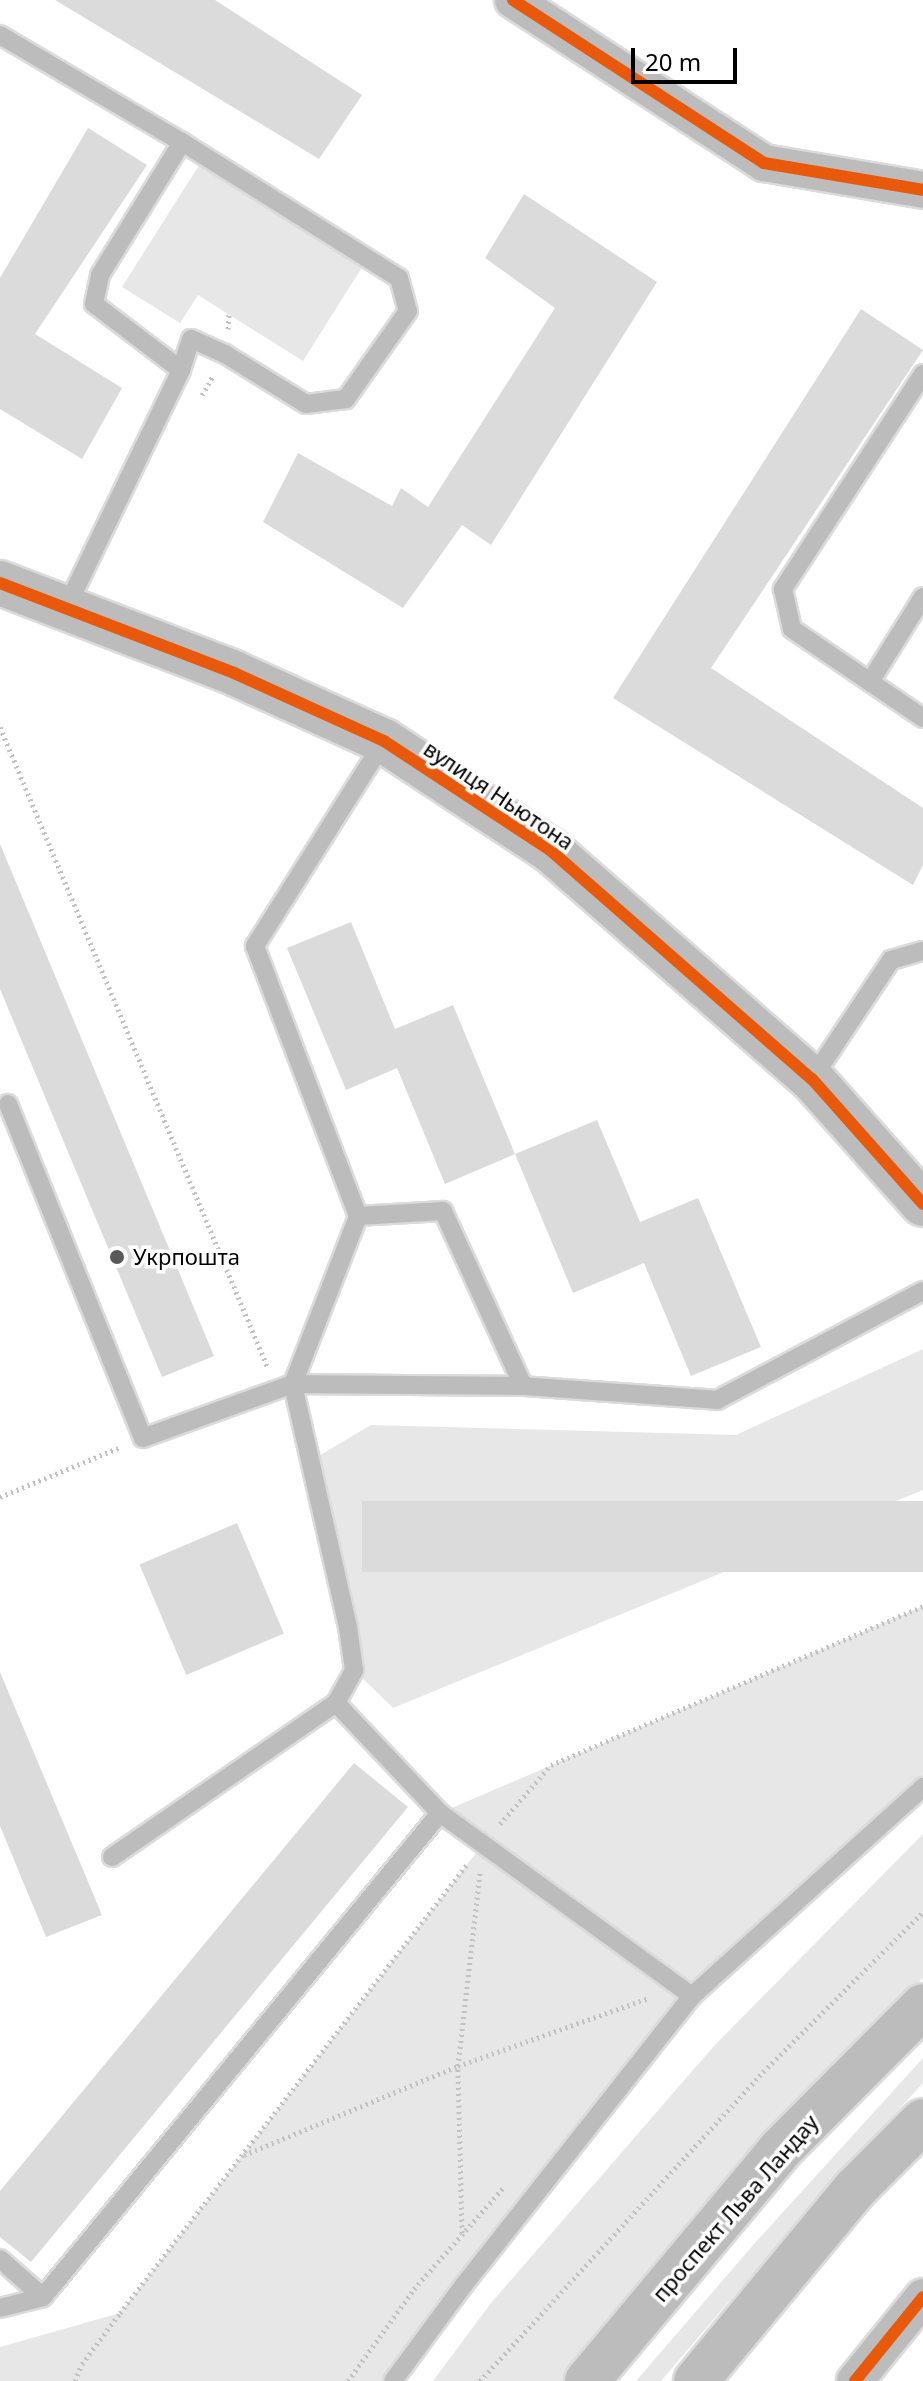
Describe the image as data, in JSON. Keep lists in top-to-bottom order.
{
  "streets": {
    "street": ["вулиця Ньютона", "проспект Льва Ландау"]
  },
  "places": ["Укрпошта"],
  "scale_bar": "20 m"
}
